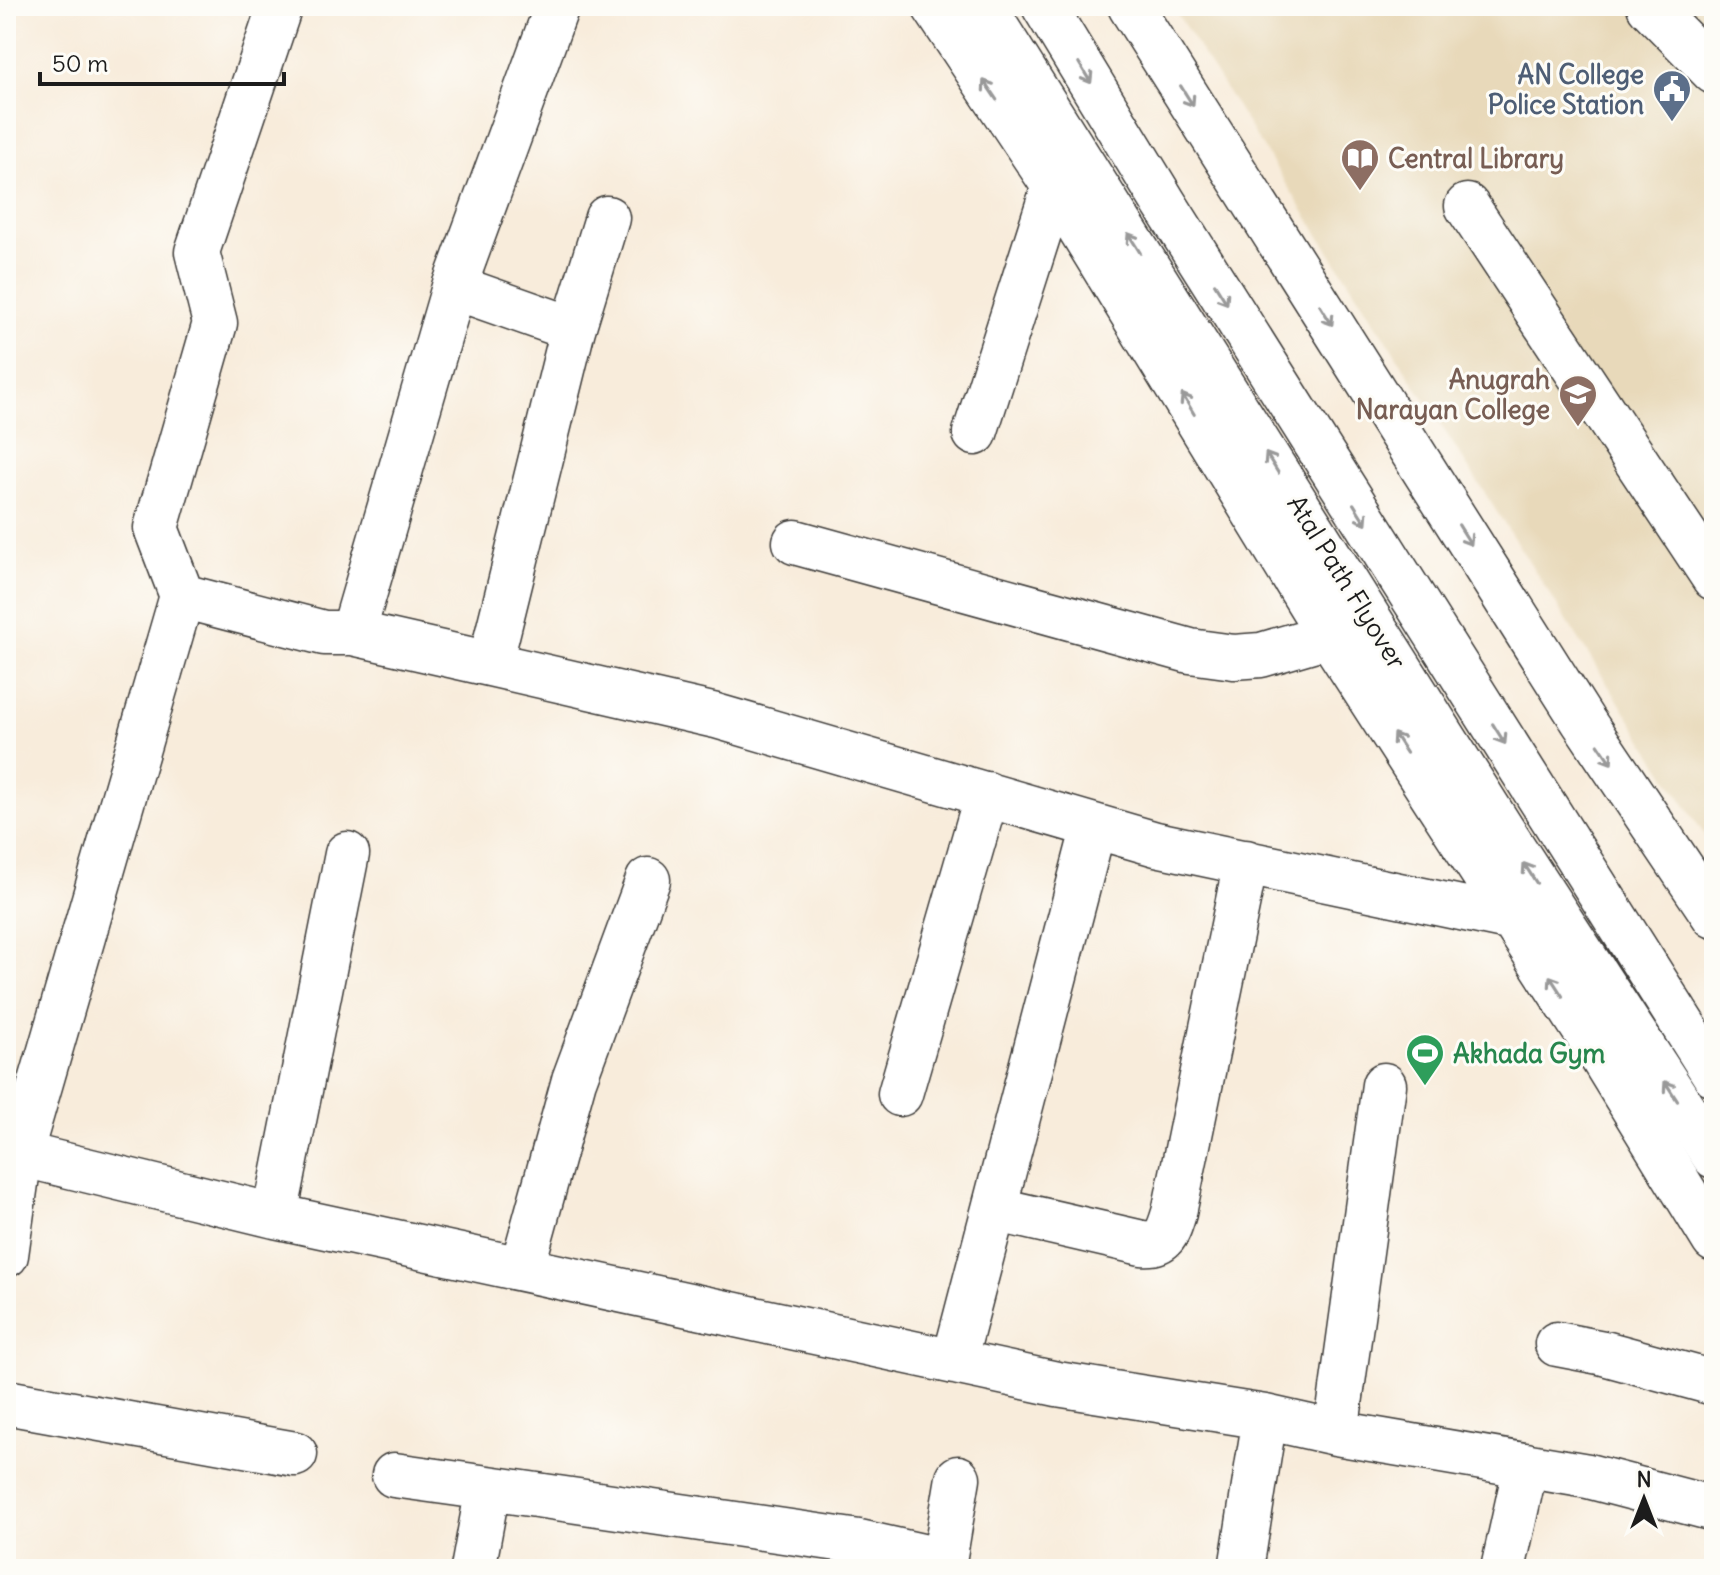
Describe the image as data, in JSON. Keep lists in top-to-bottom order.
{
  "streets": {
    "street": ["Atal Path Flyover"]
  },
  "places": {
    "public building": ["AN College Police Station"],
    "library": ["Central Library"],
    "school or university": ["Anugrah Narayan College"],
    "sports": ["Akhada Gym"]
  },
  "scale_bar": "50 m",
  "north": "top"
}
